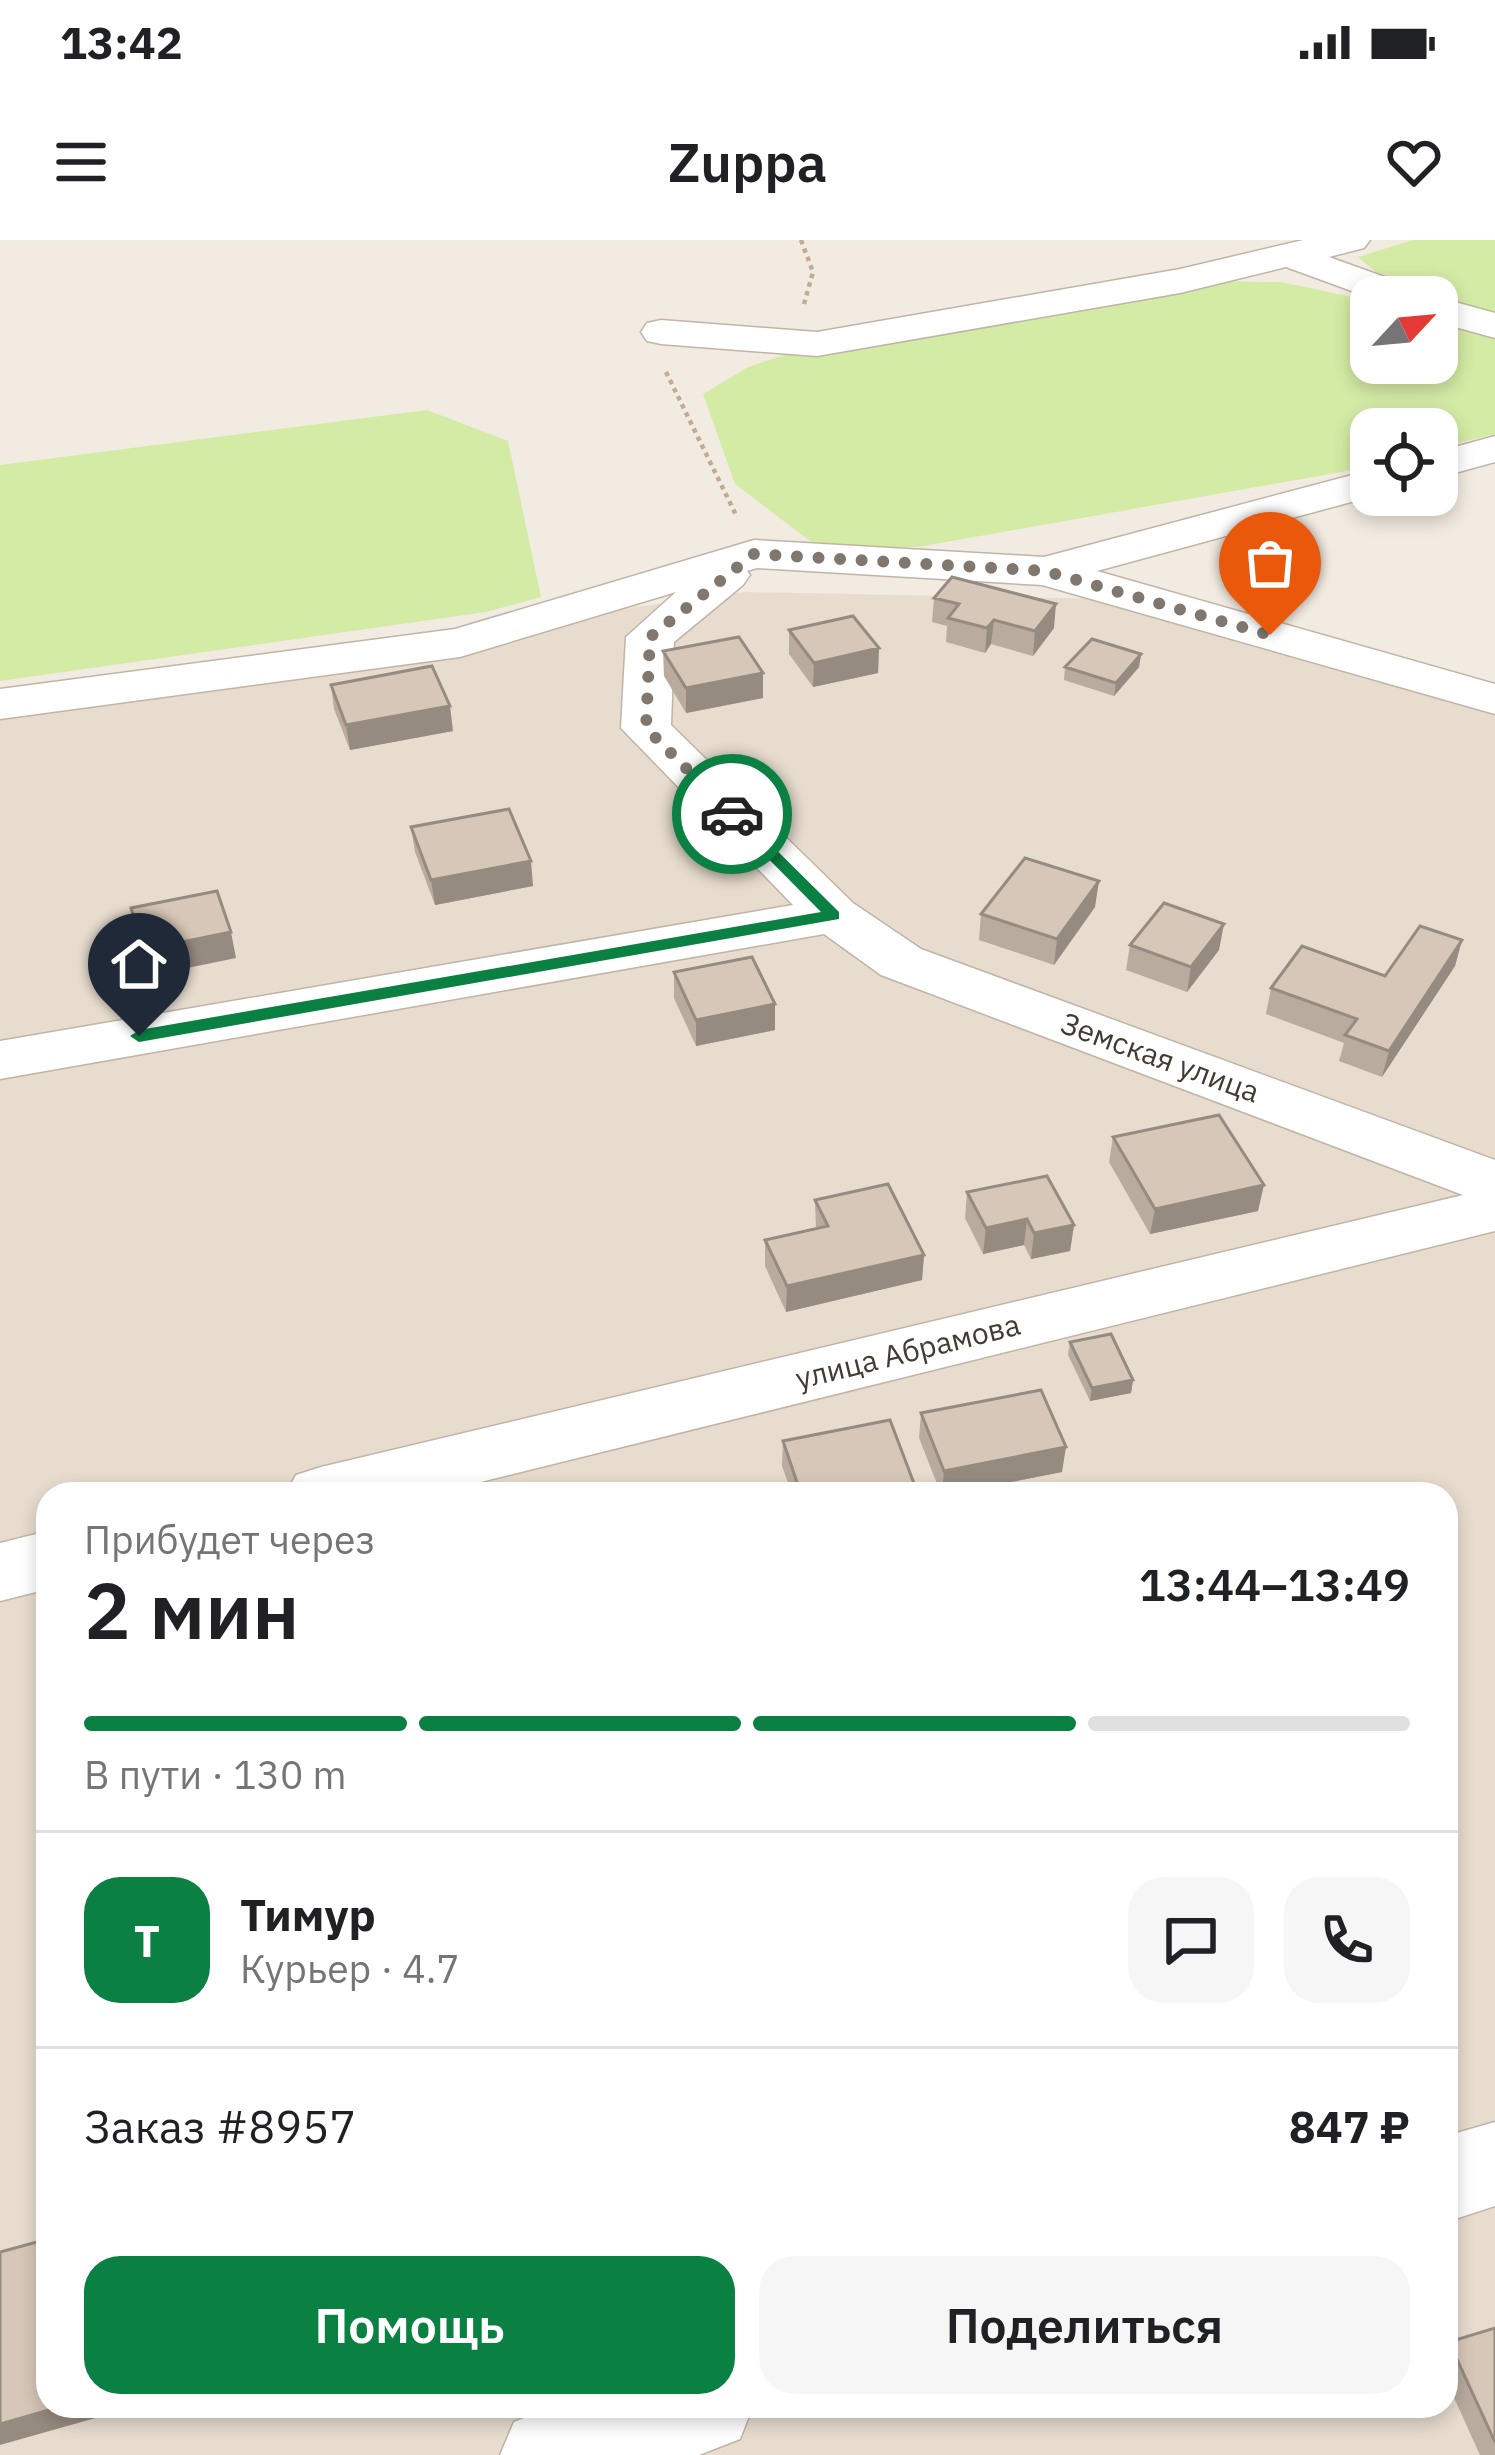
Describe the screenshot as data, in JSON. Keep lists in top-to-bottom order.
{
  "streets": {
    "street": ["Земская улица", "улица Абрамова"]
  },
  "north": "top right",
  "page": {
    "status": "13:42",
    "header": "Zuppa",
    "heading": ["2 мин", "Прибудет через", "13:44–13:49"],
    "panel": [
      "Тимур",
      "Курьер · 4.7",
      "Заказ #8957",
      "847 ₽"
    ],
    "bar": "В пути · 130 m",
    "round": "Т",
    "buttons": ["Помощь", "Поделиться"]
  }
}
